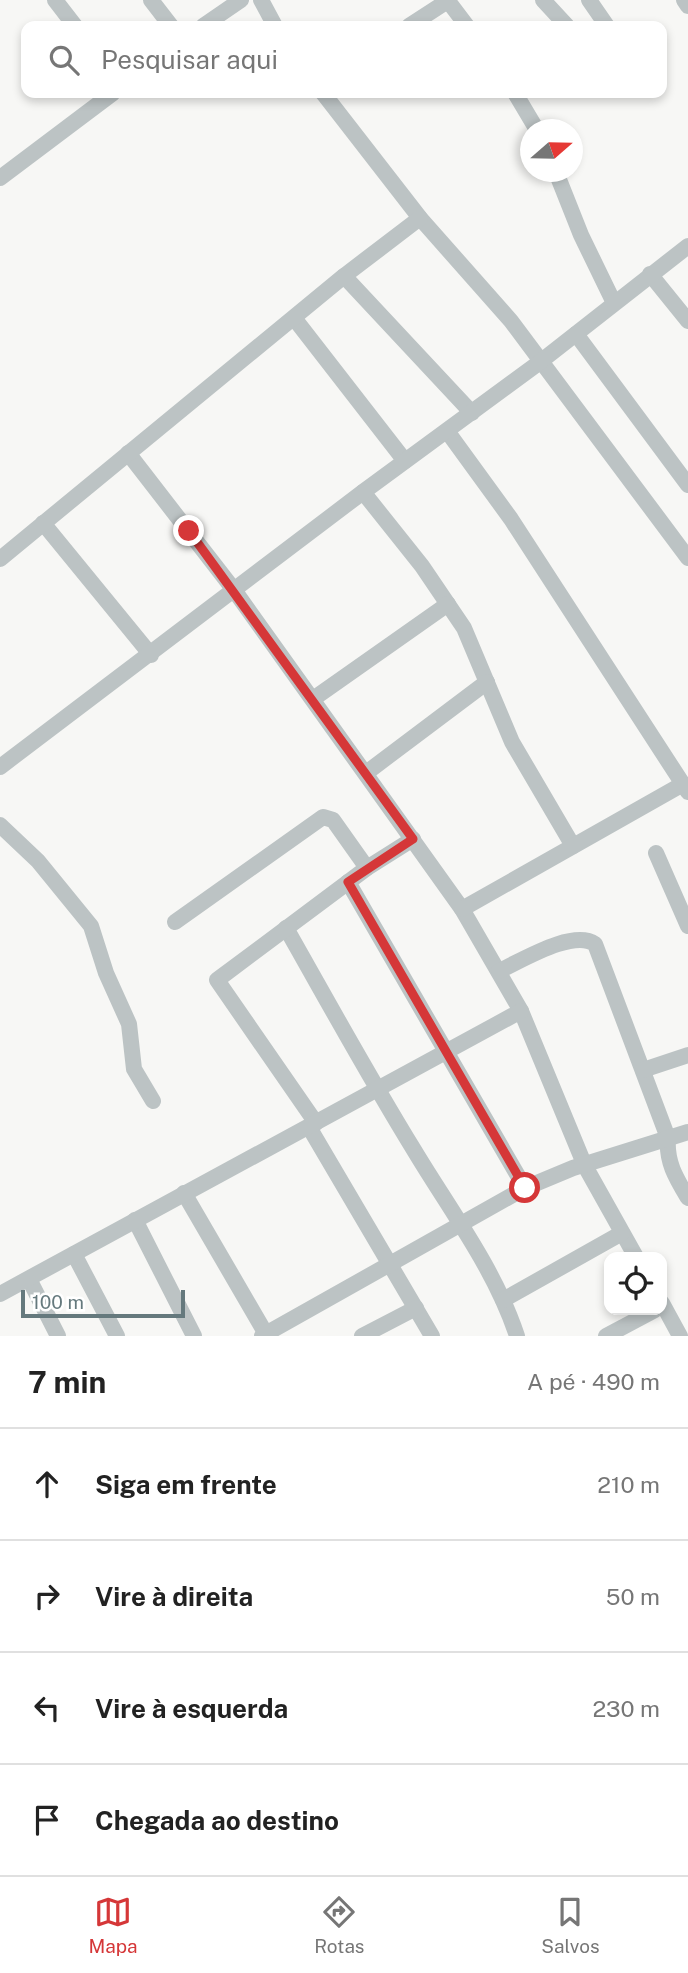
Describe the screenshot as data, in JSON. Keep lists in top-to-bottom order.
{
  "scale_bar": "100 m",
  "north": "right",
  "page": {
    "search": "Pesquisar aqui",
    "scale": "100 m",
    "heading": ["7 min", "A pé · 490 m"],
    "list": [
      ["Siga em frente", "210 m"],
      ["Vire à direita", "50 m"],
      ["Vire à esquerda", "230 m"],
      "Chegada ao destino"
    ],
    "nav": ["Mapa", "Rotas", "Salvos"]
  }
}
